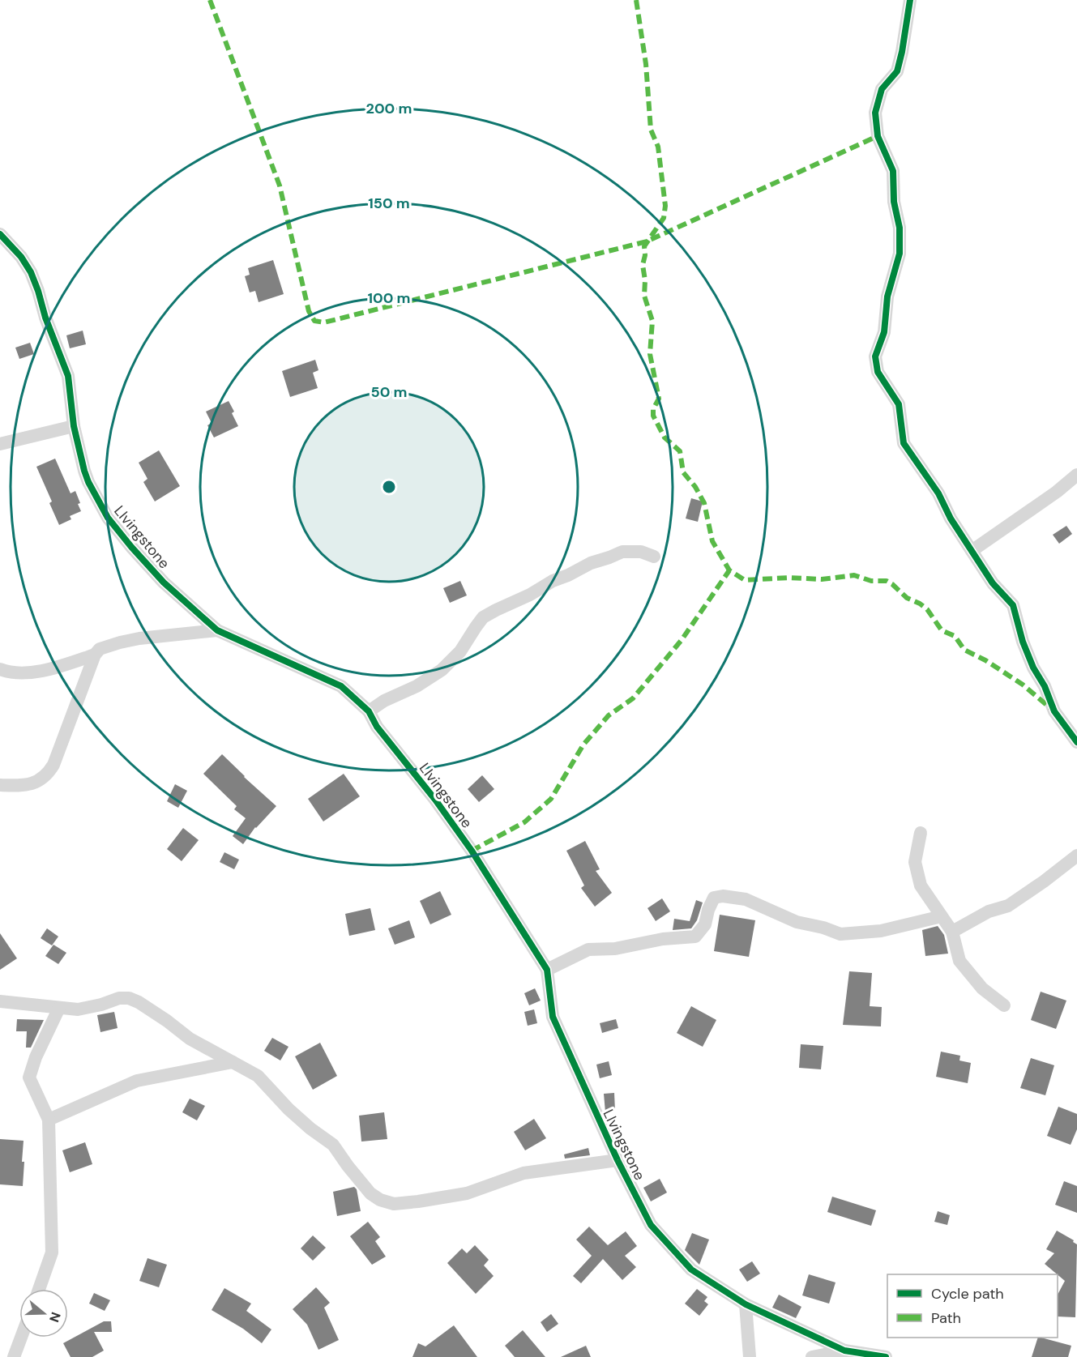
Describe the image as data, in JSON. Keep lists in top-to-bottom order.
{
  "streets": {
    "street": ["LIvingstone"]
  },
  "legend": ["Cycle path", "Path"],
  "north": "right",
  "rings": [
    "200 m",
    "150 m",
    "100 m",
    "50 m"
  ]
}
